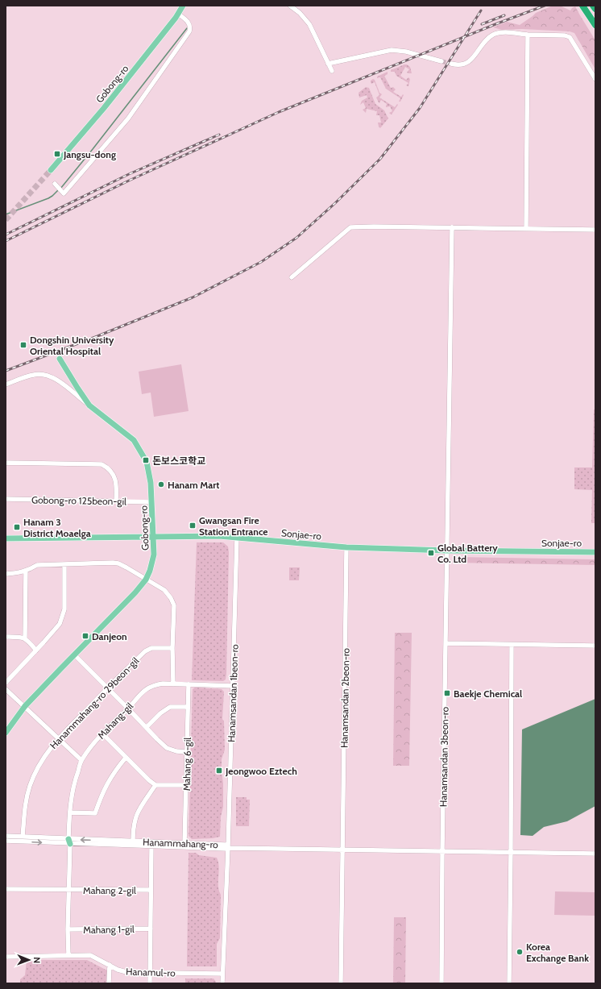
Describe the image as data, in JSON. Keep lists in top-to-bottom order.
{
  "streets": {
    "main road": ["Gobong-ro", "Sonjae-ro"],
    "street": [
      "Gobong-ro 125beon-gil",
      "Hanamsandan 1beon-ro",
      "Hanamsandan 2beon-ro",
      "Hanammahang-ro 29beon-gil",
      "Mahang-gil",
      "Hanamsandan 3beon-ro",
      "Mahang 6-gil",
      "Hanammahang-ro",
      "Mahang 2-gil",
      "Mahang 1-gil",
      "Hanamul-ro"
    ]
  },
  "crossings": [
    ["Gobong-ro", "Gobong-ro 125beon-gil"],
    ["Gobong-ro", "Sonjae-ro"],
    ["Sonjae-ro", "Hanamsandan 1beon-ro"],
    ["Sonjae-ro", "Hanamsandan 2beon-ro"],
    ["Sonjae-ro", "Hanamsandan 3beon-ro"],
    ["Hanamsandan 1beon-ro", "Mahang-gil"],
    ["Hanamsandan 1beon-ro", "Hanammahang-ro"],
    ["Hanamsandan 1beon-ro", "Hanamul-ro"],
    ["Hanammahang-ro 29beon-gil", "Hanammahang-ro"],
    ["Mahang-gil", "Mahang 6-gil"],
    ["Mahang-gil", "Hanammahang-ro"],
    ["Mahang-gil", "Mahang 2-gil"],
    ["Mahang-gil", "Mahang 1-gil"],
    ["Mahang-gil", "Hanamul-ro"],
    ["Mahang 6-gil", "Hanammahang-ro"]
  ],
  "places": {
    "transit": [
      "Jangsu-dong",
      "Dongshin University Oriental Hospital",
      "돈보스코학교",
      "Gwangsan Fire Station Entrance",
      "Hanam 3 District Moaelga",
      "Global Battery Co. Ltd",
      "Danjeon",
      "Baekje Chemical",
      "Jeongwoo Eztech"
    ],
    "other": ["Hanam Mart", "Korea Exchange Bank"]
  },
  "north": "right"
}
